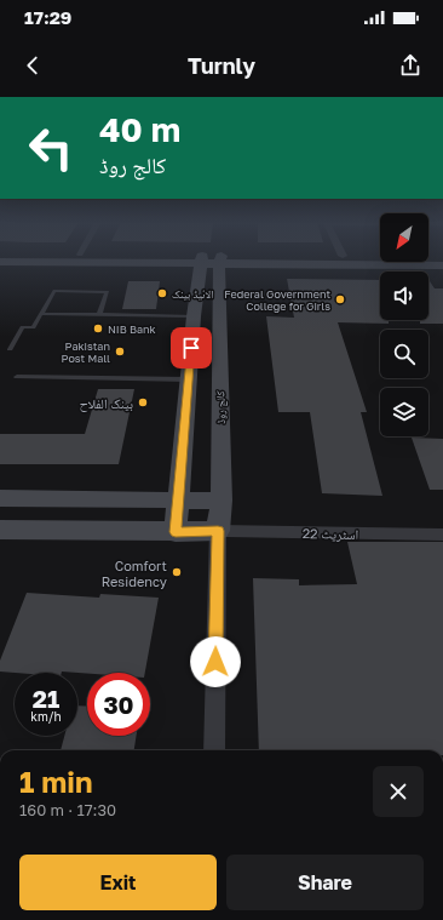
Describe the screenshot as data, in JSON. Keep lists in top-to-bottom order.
{
  "streets": {
    "street": ["کالج روڈ", "اسٹریٹ 22"]
  },
  "crossings": [
    ["کالج روڈ", "اسٹریٹ 22"]
  ],
  "places": [
    "الائیڈ بینک",
    "Federal Government College for Girls",
    "NIB Bank",
    "Pakistan Post Mall",
    "بینک الفلاح",
    "Comfort Residency"
  ],
  "north": "bottom left",
  "page": {
    "status": "17:29",
    "header": "Turnly",
    "turn": ["40 m", "کالج روڈ"],
    "speed": "21 km/h",
    "limit": "30",
    "heading": ["1 min", "160 m · 17:30"],
    "buttons": ["Exit", "Share"]
  }
}
